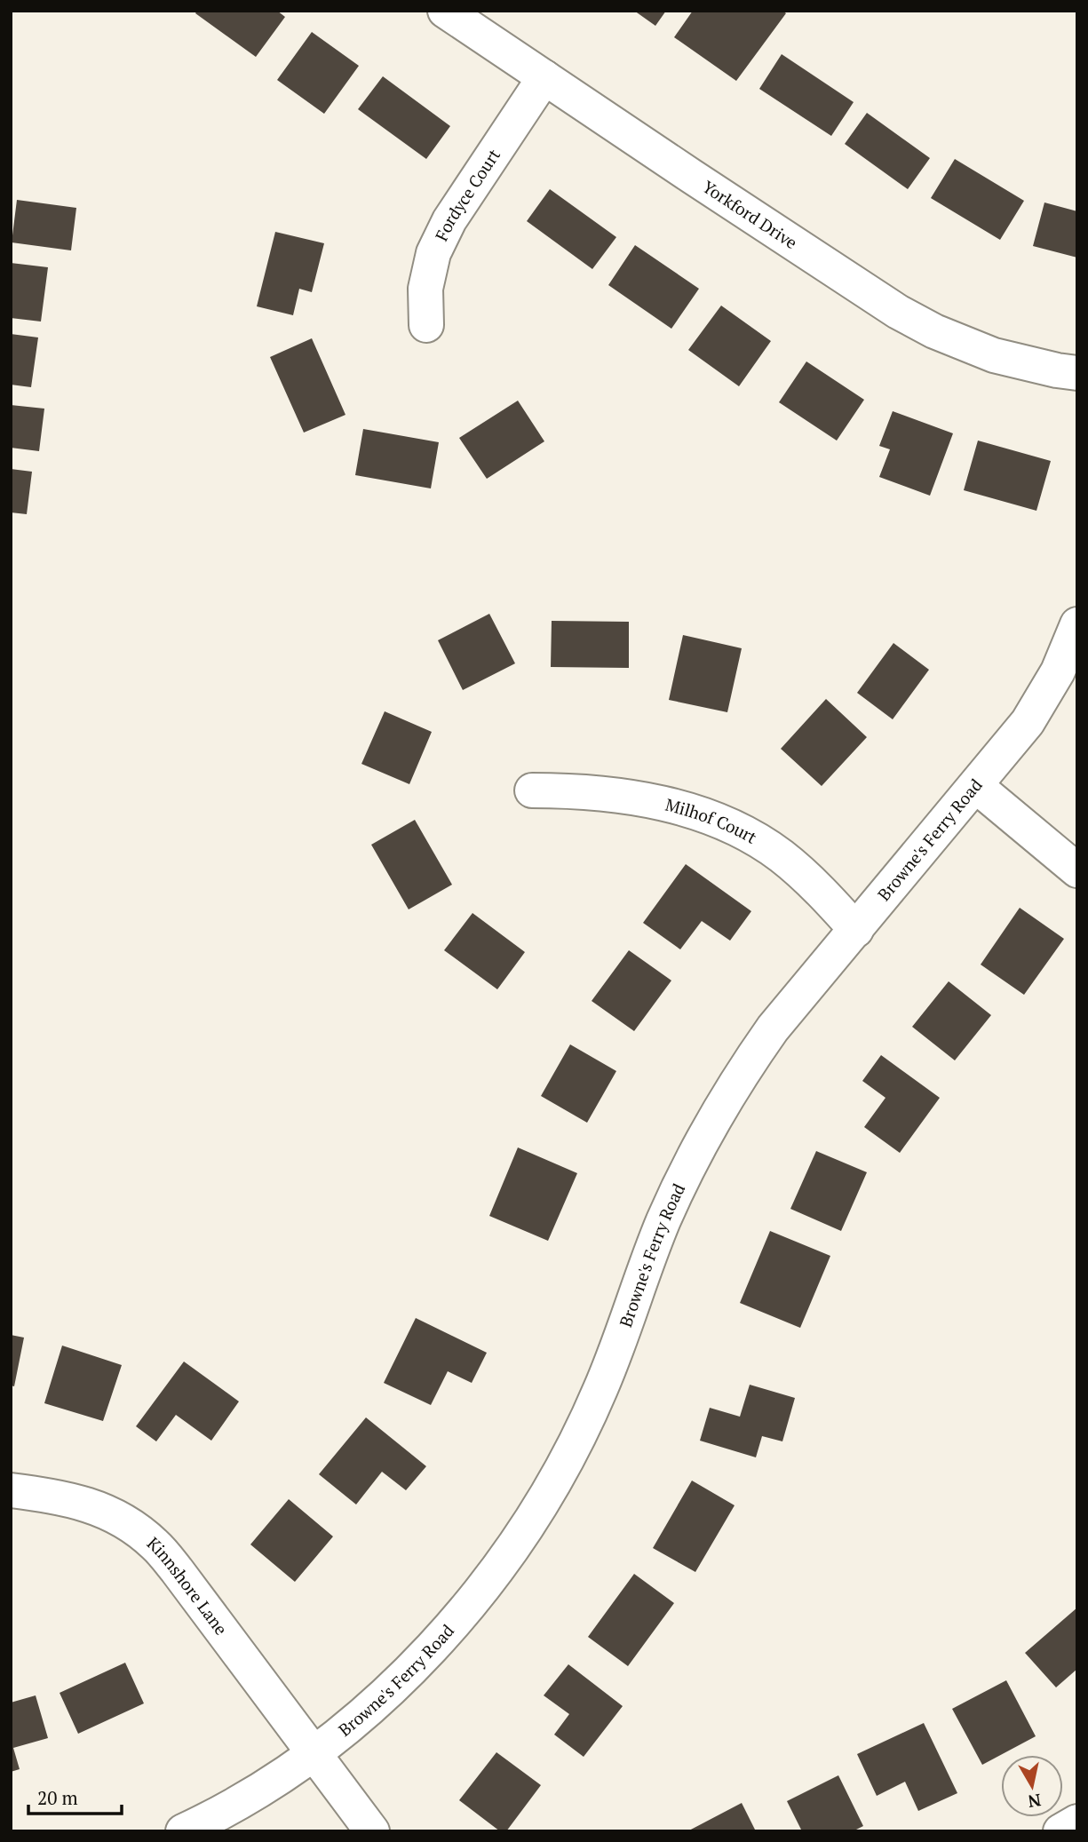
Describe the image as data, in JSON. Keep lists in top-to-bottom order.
{
  "streets": {
    "street": [
      "Fordyce Court",
      "Yorkford Drive",
      "Milhof Court",
      "Browne's Ferry Road",
      "Kinnshore Lane"
    ]
  },
  "crossings": [
    ["Fordyce Court", "Yorkford Drive"],
    ["Milhof Court", "Browne's Ferry Road"],
    ["Browne's Ferry Road", "Kinnshore Lane"]
  ],
  "scale_bar": "20 m",
  "north": "bottom"
}
